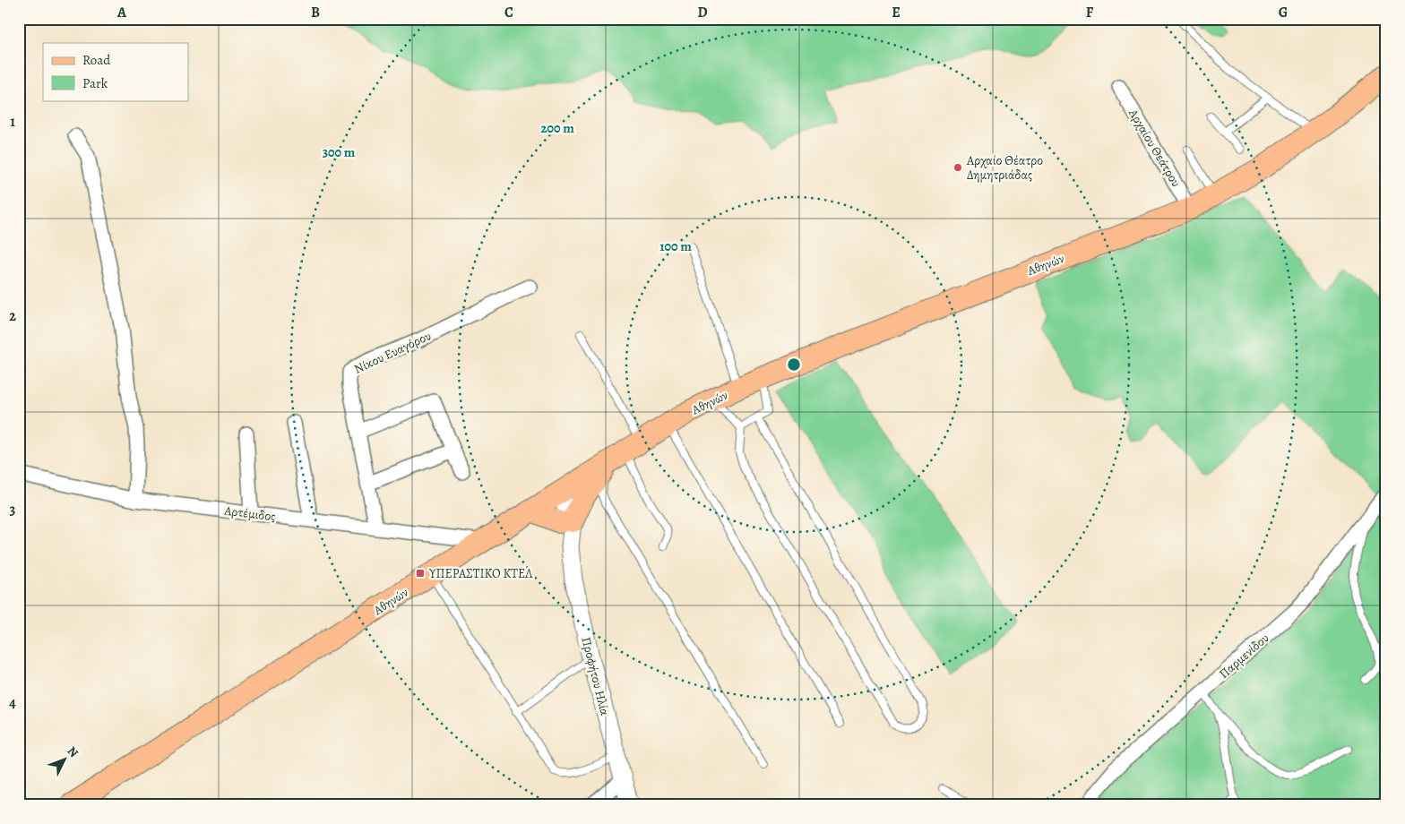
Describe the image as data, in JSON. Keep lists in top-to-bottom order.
{
  "streets": {
    "main road": ["Αθηνών"],
    "street": [
      "Αρχαίου Θεάτρου",
      "Νίκου Ευαγόρου",
      "Αρτέμιδος",
      "Παρμενίδου",
      "Προφήτου Ηλία"
    ]
  },
  "crossings": [
    ["Αρχαίου Θεάτρου", "Αθηνών"],
    ["Αθηνών", "Αρτέμιδος"],
    ["Νίκου Ευαγόρου", "Αρτέμιδος"]
  ],
  "places": {
    "other": ["Αρχαίο Θέατρο Δημητριάδας"],
    "transit": ["ΥΠΕΡΑΣΤΙΚΟ ΚΤΕΛ"]
  },
  "legend": ["Road", "Park"],
  "north": "top right",
  "grid": {
    "columns": [
      "A",
      "B",
      "C",
      "D",
      "E",
      "F",
      "G"
    ],
    "rows": [
      "1",
      "2",
      "3",
      "4"
    ]
  },
  "rings": ["200 m", "300 m", "100 m"]
}
